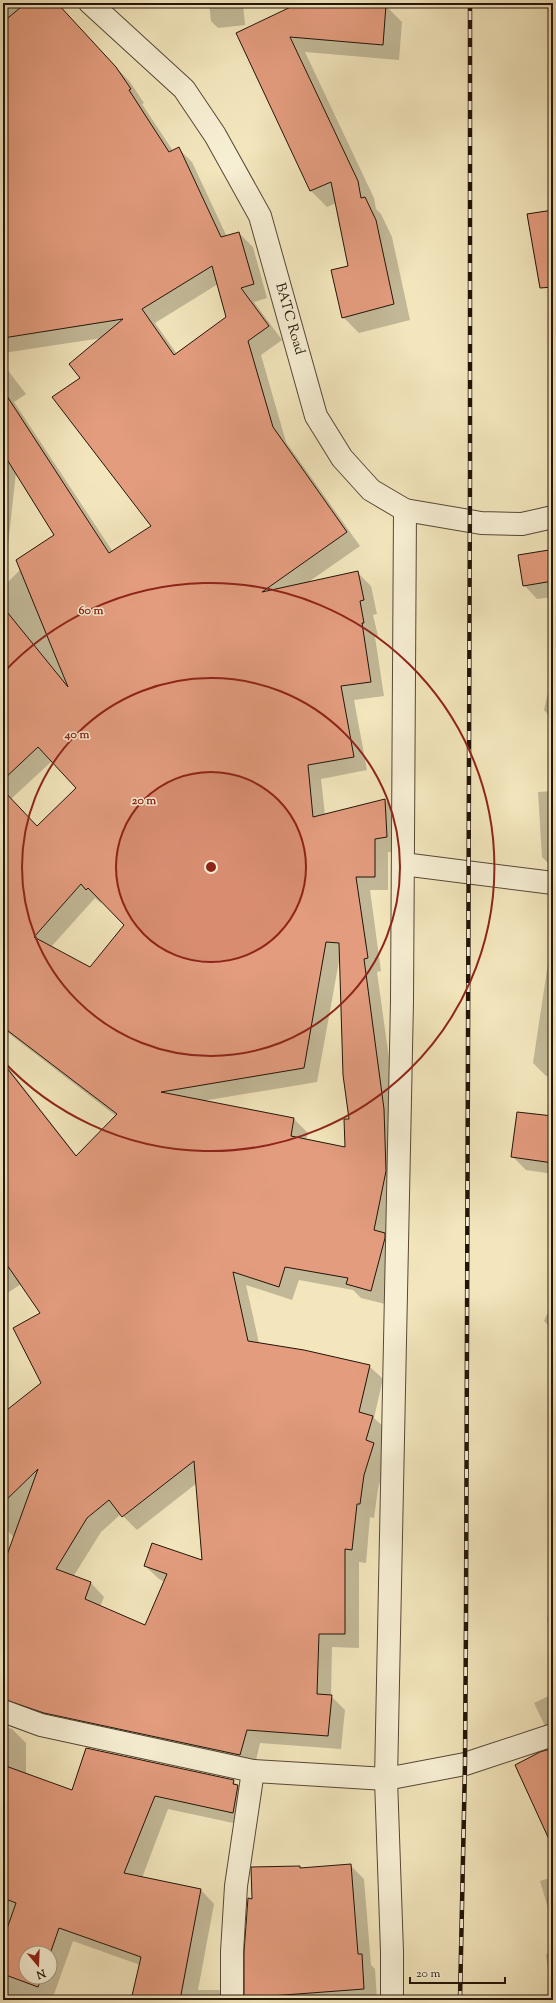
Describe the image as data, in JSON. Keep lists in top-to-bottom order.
{
  "streets": {
    "street": ["BATC Road"]
  },
  "scale_bar": "20 m",
  "north": "bottom",
  "rings": ["60 m", "40 m", "20 m"]
}
